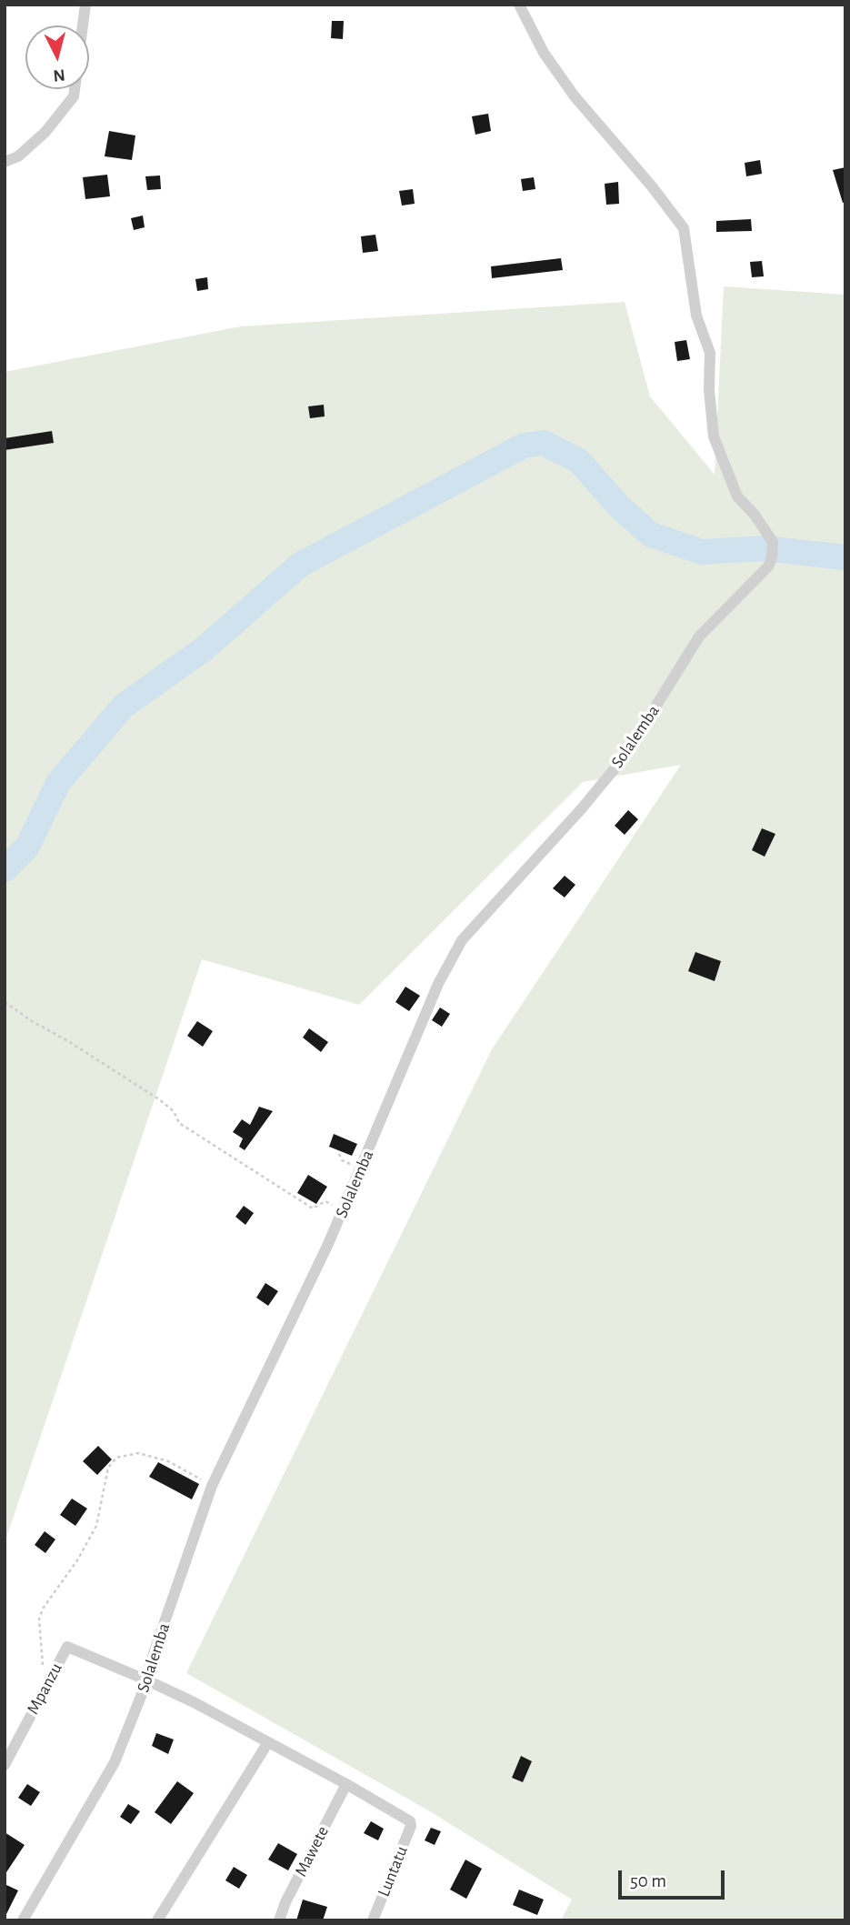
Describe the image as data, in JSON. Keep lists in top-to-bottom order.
{
  "streets": {
    "street": [
      "Solalemba",
      "Mpanzu",
      "Mawete",
      "Luntatu"
    ]
  },
  "crossings": [
    ["Solalemba", "Mpanzu"],
    ["Mawete", "Luntatu"]
  ],
  "scale_bar": "50 m",
  "north": "bottom"
}
